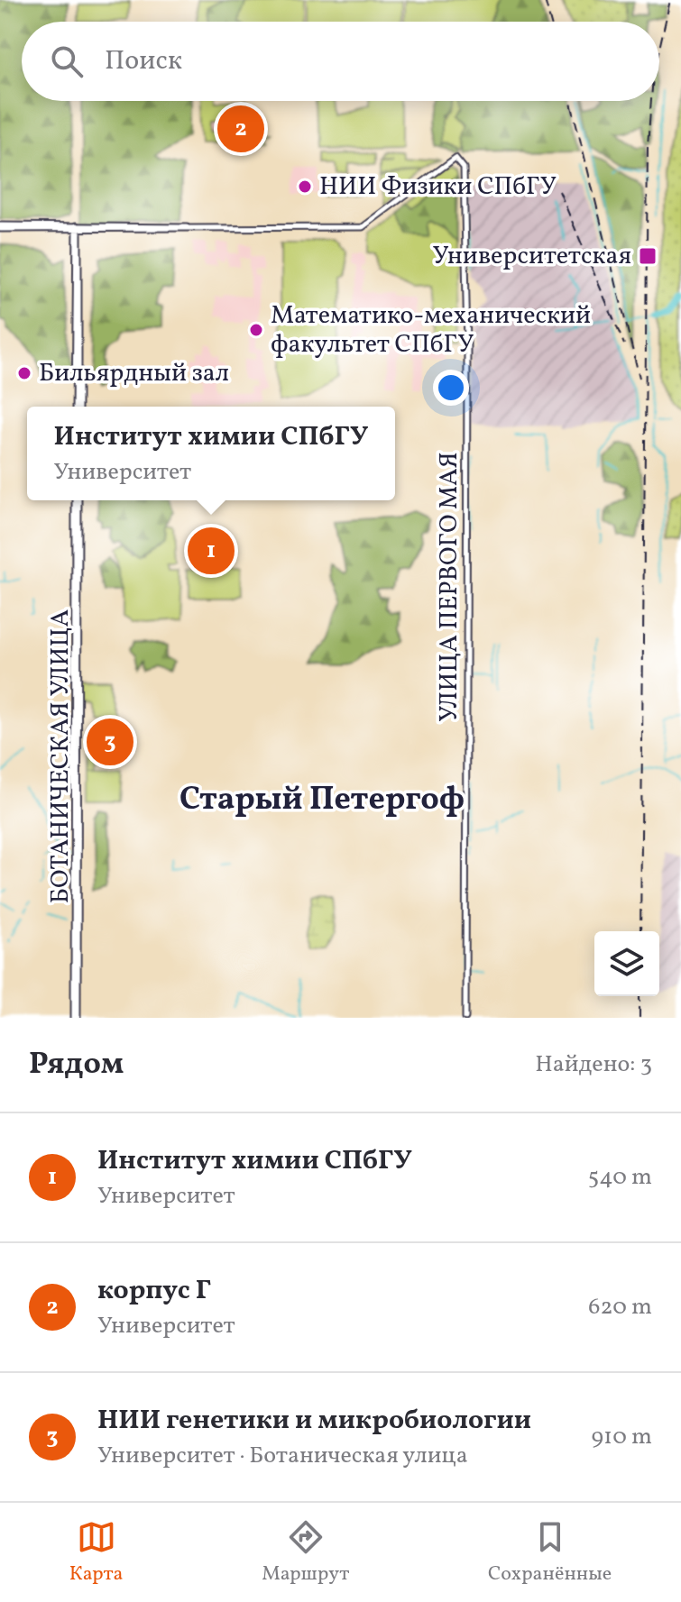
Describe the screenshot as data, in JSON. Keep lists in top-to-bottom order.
{
  "streets": {
    "street": ["УЛИЦА ПЕРВОГО МАЯ", "БОТАНИЧЕСКАЯ УЛИЦА"]
  },
  "districts": ["Старый Петергоф"],
  "places": {
    "other": ["НИИ Физики СПбГУ", "Математико-механический факультет СПбГУ", "Бильярдный зал"],
    "transit": ["Университетская"]
  },
  "page": {
    "search": "Поиск",
    "pins": ["2", "1", "3"],
    "popup": ["Институт химии СПбГУ", "Университет"],
    "heading": ["Рядом", "Найдено: 3"],
    "list": [
      {
        "mark": "1",
        "name": "Институт химии СПбГУ",
        "note": "Университет",
        "value": "540 m"
      },
      {
        "mark": "2",
        "name": "корпус Г",
        "note": "Университет",
        "value": "620 m"
      },
      {
        "mark": "3",
        "name": "НИИ генетики и микробиологии",
        "note": "Университет · Ботаническая улица",
        "value": "910 m"
      }
    ],
    "nav": ["Карта", "Маршрут", "Сохранённые"]
  }
}
